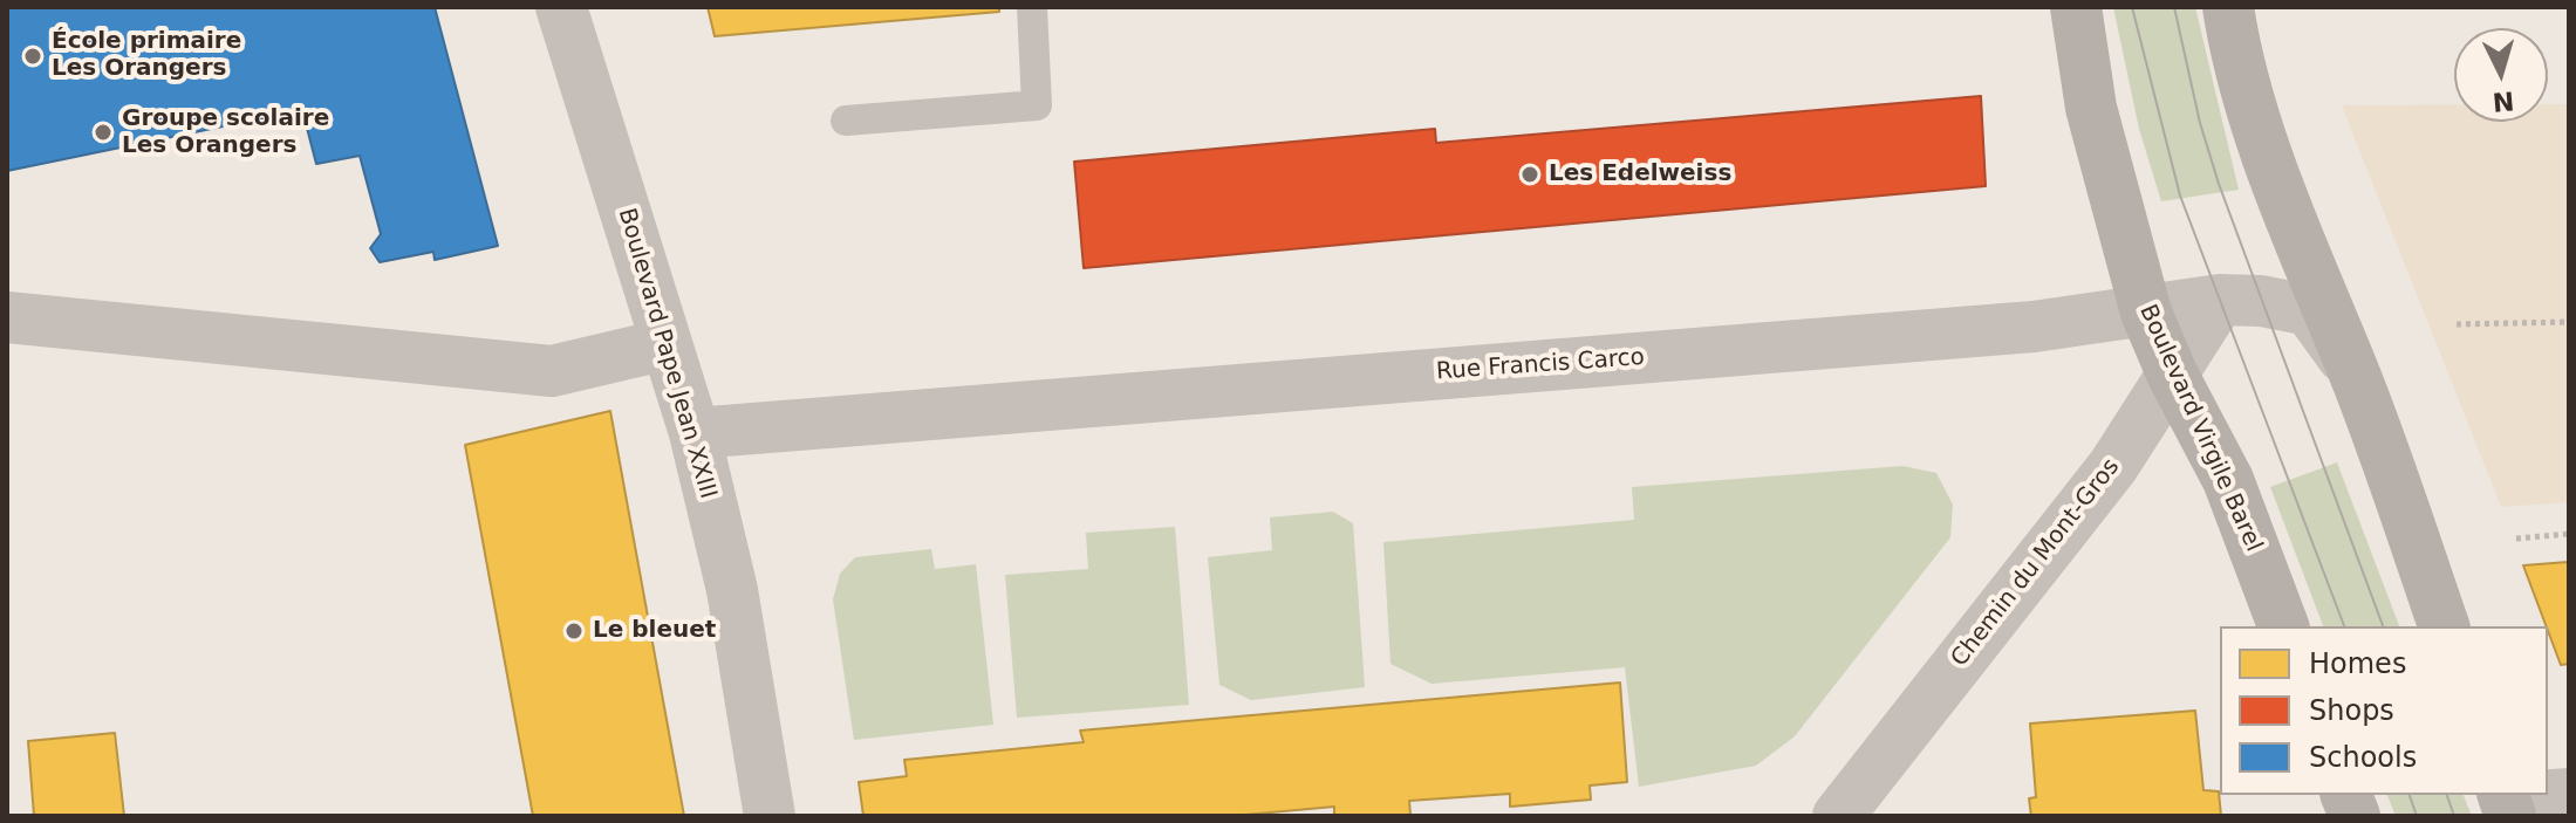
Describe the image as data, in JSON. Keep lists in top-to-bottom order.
{
  "streets": {
    "main road": ["Boulevard Virgile Barel"],
    "street": ["Boulevard Pape Jean XXIII", "Rue Francis Carco", "Chemin du Mont-Gros"]
  },
  "crossings": [
    ["Boulevard Pape Jean XXIII", "Rue Francis Carco"],
    ["Rue Francis Carco", "Boulevard Virgile Barel"],
    ["Rue Francis Carco", "Chemin du Mont-Gros"],
    ["Boulevard Virgile Barel", "Chemin du Mont-Gros"]
  ],
  "places": [
    "École primaire Les Orangers",
    "Groupe scolaire Les Orangers",
    "Les Edelweiss",
    "Le bleuet"
  ],
  "legend": ["Homes", "Shops", "Schools"],
  "north": "bottom"
}
